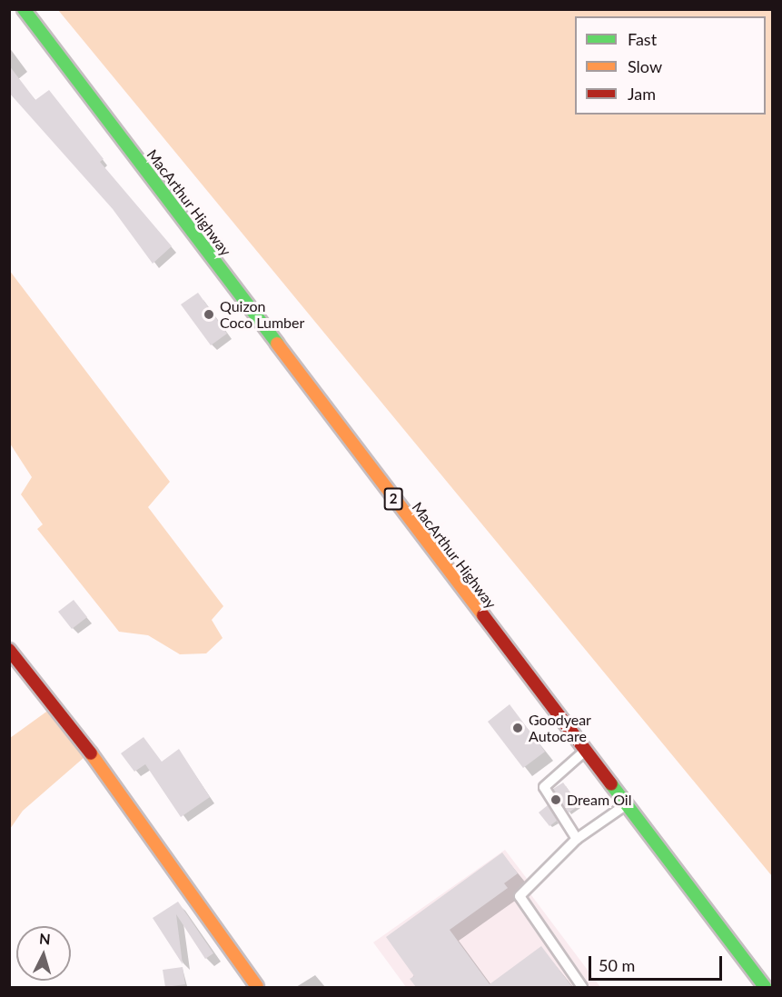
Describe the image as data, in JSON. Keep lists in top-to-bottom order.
{
  "streets": {
    "main road": ["MacArthur Highway", "2"]
  },
  "places": ["Quizon Coco Lumber", "Goodyear Autocare", "Dream Oil"],
  "legend": ["Fast", "Slow", "Jam"],
  "scale_bar": "50 m",
  "north": "top"
}
